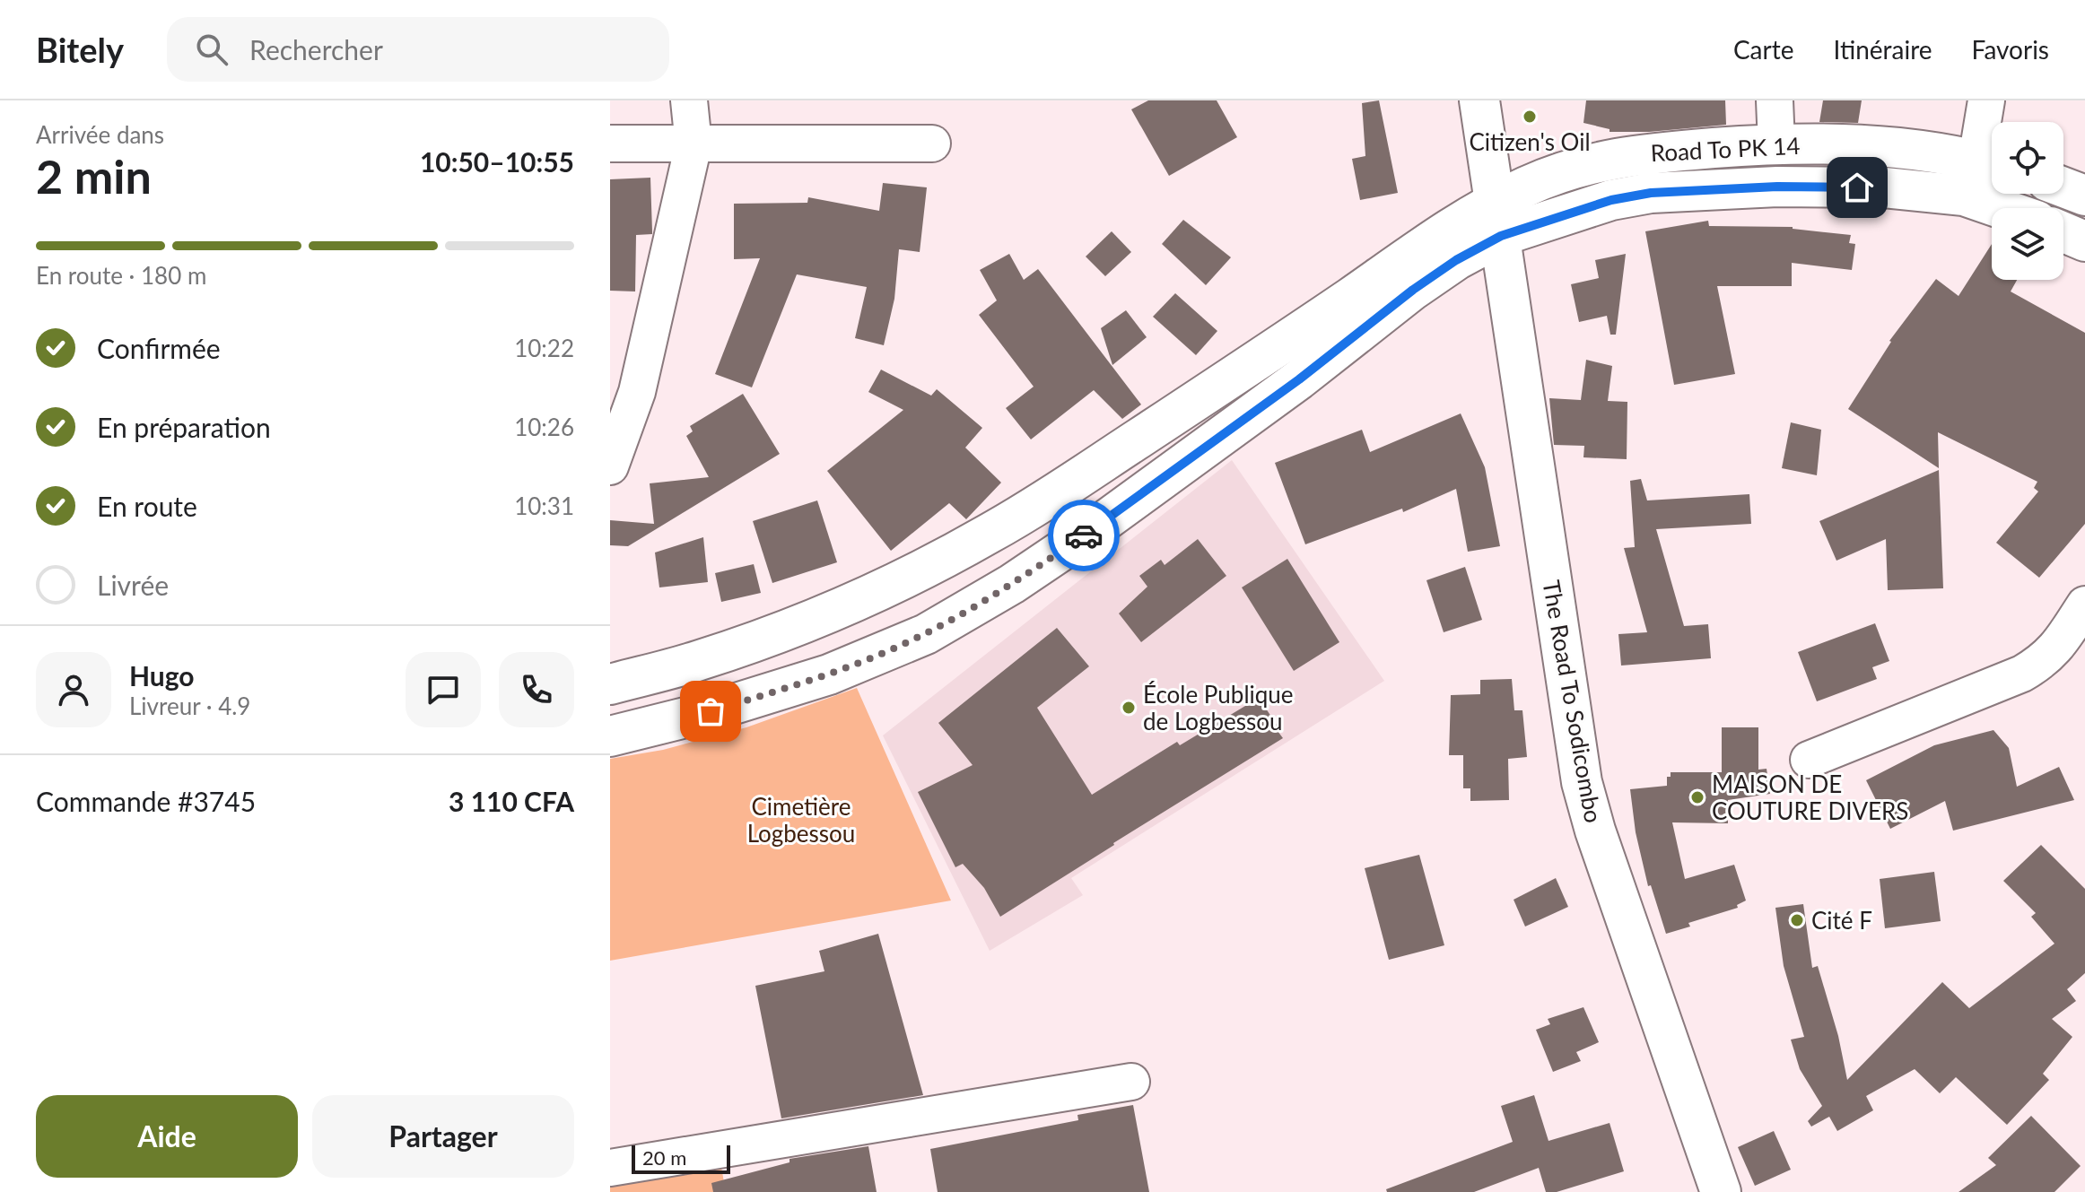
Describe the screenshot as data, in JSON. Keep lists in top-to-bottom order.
{
  "streets": {
    "main road": ["Road To PK 14", "The Road To Sodicombo"]
  },
  "crossings": [
    ["Road To PK 14", "The Road To Sodicombo"]
  ],
  "parks": ["Cimetière Logbessou"],
  "places": [
    "Citizen's Oil",
    "École Publique de Logbessou",
    "MAISON DE COUTURE DIVERS",
    "Cité F"
  ],
  "scale_bar": "20 m",
  "page": {
    "header": "Bitely",
    "search": "Rechercher",
    "nav": ["Carte", "Itinéraire", "Favoris"],
    "heading": ["2 min", "Arrivée dans", "10:50–10:55"],
    "panel": [
      "Hugo",
      "Livreur · 4.9",
      "Commande #3745",
      "3 110 CFA"
    ],
    "bar": "En route · 180 m",
    "list": [
      ["Confirmée", "10:22"],
      ["En préparation", "10:26"],
      ["En route", "10:31"],
      "Livrée"
    ],
    "buttons": ["Aide", "Partager"],
    "scale": "20 m"
  }
}
